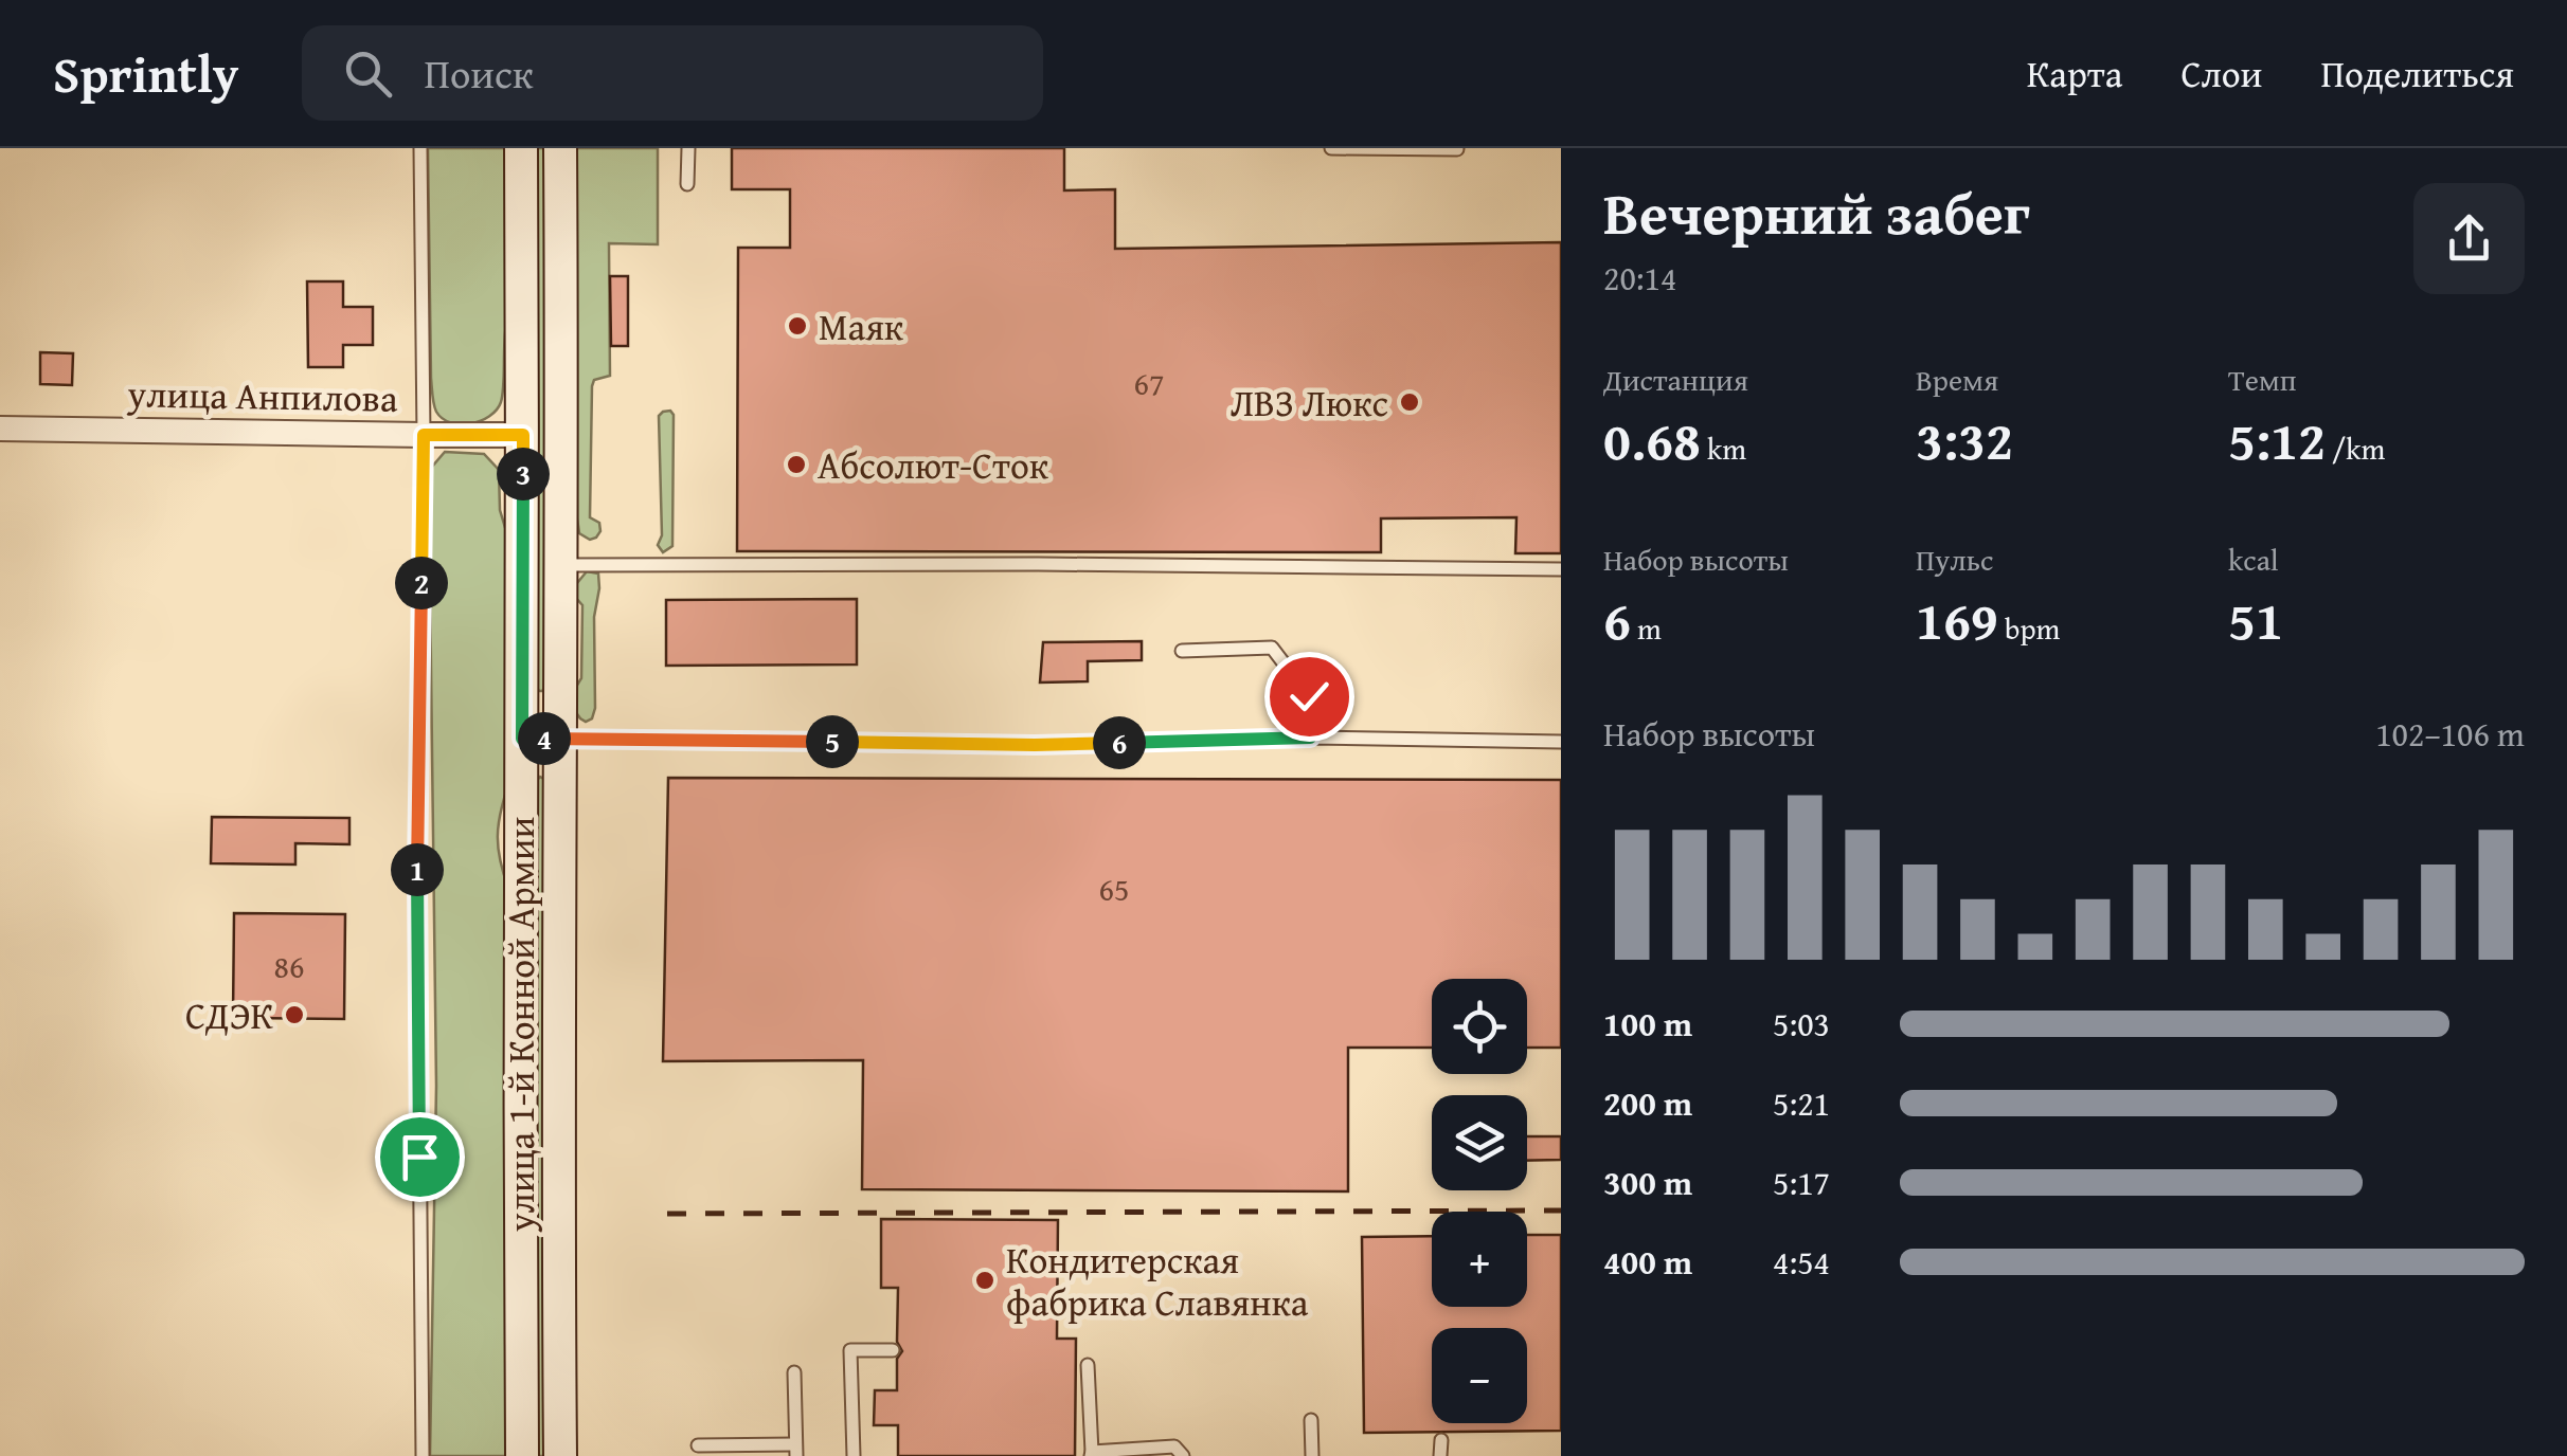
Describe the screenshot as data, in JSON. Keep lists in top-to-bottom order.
{
  "streets": {
    "main road": ["улица 1-й Конной Армии"],
    "street": ["улица Анпилова"]
  },
  "crossings": [
    ["улица Анпилова", "улица 1-й Конной Армии"]
  ],
  "places": [
    "Маяк",
    "ЛВЗ Люкс",
    "Абсолют-Сток",
    "СДЭК",
    "Кондитерская фабрика Славянка"
  ],
  "house_numbers": ["67", "65", "86"],
  "page": {
    "header": "Sprintly",
    "search": "Поиск",
    "nav": ["Карта", "Слои", "Поделиться"],
    "heading": ["Вечерний забег", "20:14"],
    "stats": [
      ["Дистанция", "0.68 km"],
      ["Время", "3:32"],
      ["Темп", "5:12 /km"],
      ["Набор высоты", "6 m"],
      ["Пульс", "169 bpm"],
      ["kcal", "51"]
    ],
    "pins": [
      "3",
      "2",
      "4",
      "5",
      "6",
      "1"
    ],
    "chart": ["Набор высоты", "102–106 m"],
    "map_buttons": ["+", "−"],
    "list": [
      {
        "name": "100 m",
        "note": "5:03"
      },
      {
        "name": "200 m",
        "note": "5:21"
      },
      {
        "name": "300 m",
        "note": "5:17"
      },
      {
        "name": "400 m",
        "note": "4:54"
      }
    ]
  }
}
